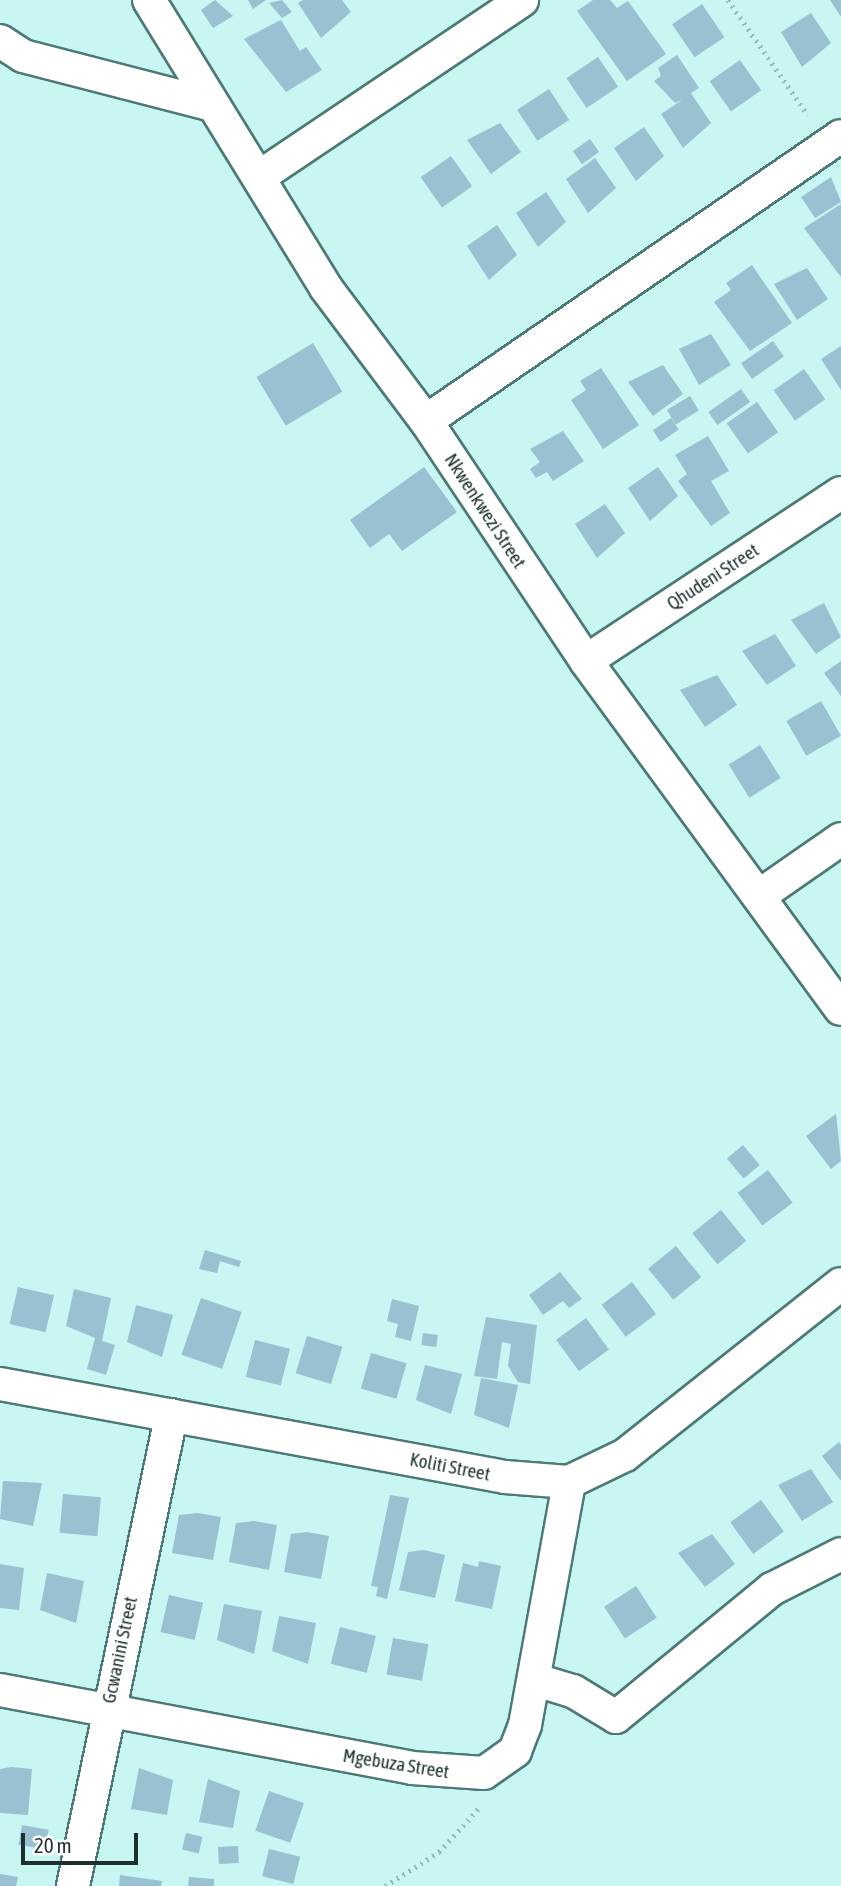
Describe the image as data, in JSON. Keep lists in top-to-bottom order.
{
  "streets": {
    "street": [
      "Nkwenkwezi Street",
      "Qhudeni Street",
      "Koliti Street",
      "Gcwanini Street",
      "Mgebuza Street"
    ]
  },
  "crossings": [
    ["Nkwenkwezi Street", "Qhudeni Street"],
    ["Koliti Street", "Gcwanini Street"],
    ["Gcwanini Street", "Mgebuza Street"]
  ],
  "scale_bar": "20 m"
}
